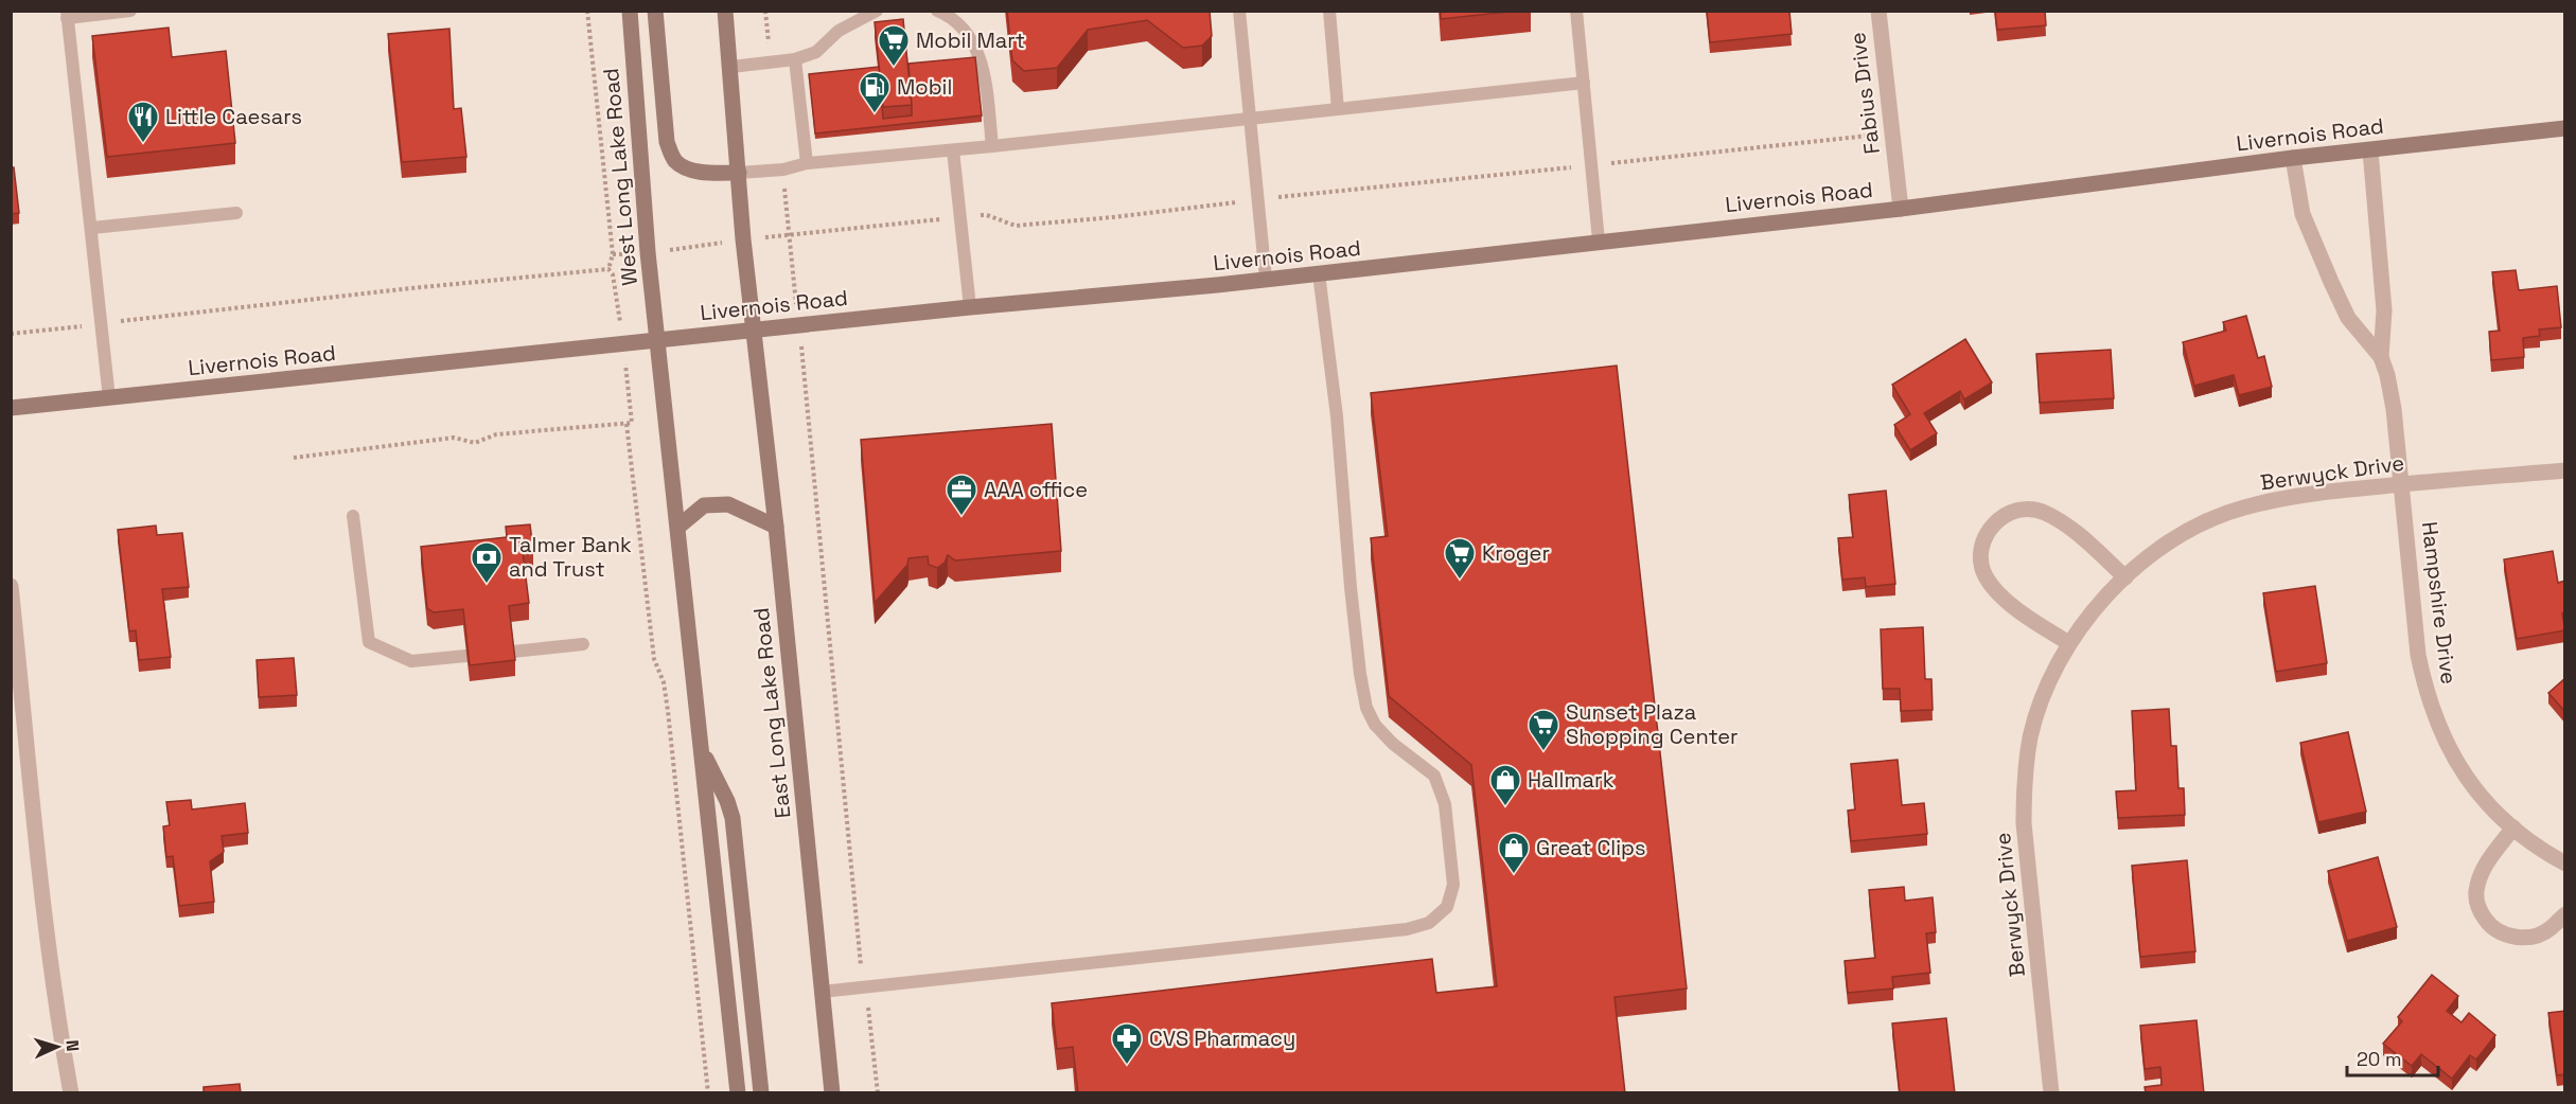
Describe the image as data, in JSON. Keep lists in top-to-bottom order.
{
  "streets": {
    "main road": ["Livernois Road", "West Long Lake Road", "East Long Lake Road"],
    "street": ["Fabius Drive", "Berwyck Drive", "Hampshire Drive"]
  },
  "crossings": [
    ["Fabius Drive", "Livernois Road"],
    ["Livernois Road", "West Long Lake Road"],
    ["Livernois Road", "Hampshire Drive"],
    ["Livernois Road", "East Long Lake Road"],
    ["Berwyck Drive", "Hampshire Drive"]
  ],
  "places": {
    "supermarket": ["Mobil Mart", "Kroger", "Sunset Plaza Shopping Center"],
    "fuel station": ["Mobil"],
    "restaurant": ["Little Caesars"],
    "office": ["AAA office"],
    "bank": ["Talmer Bank and Trust"],
    "shop": ["Hallmark", "Great Clips"],
    "pharmacy": ["CVS Pharmacy"]
  },
  "scale_bar": "20 m",
  "north": "right"
}
